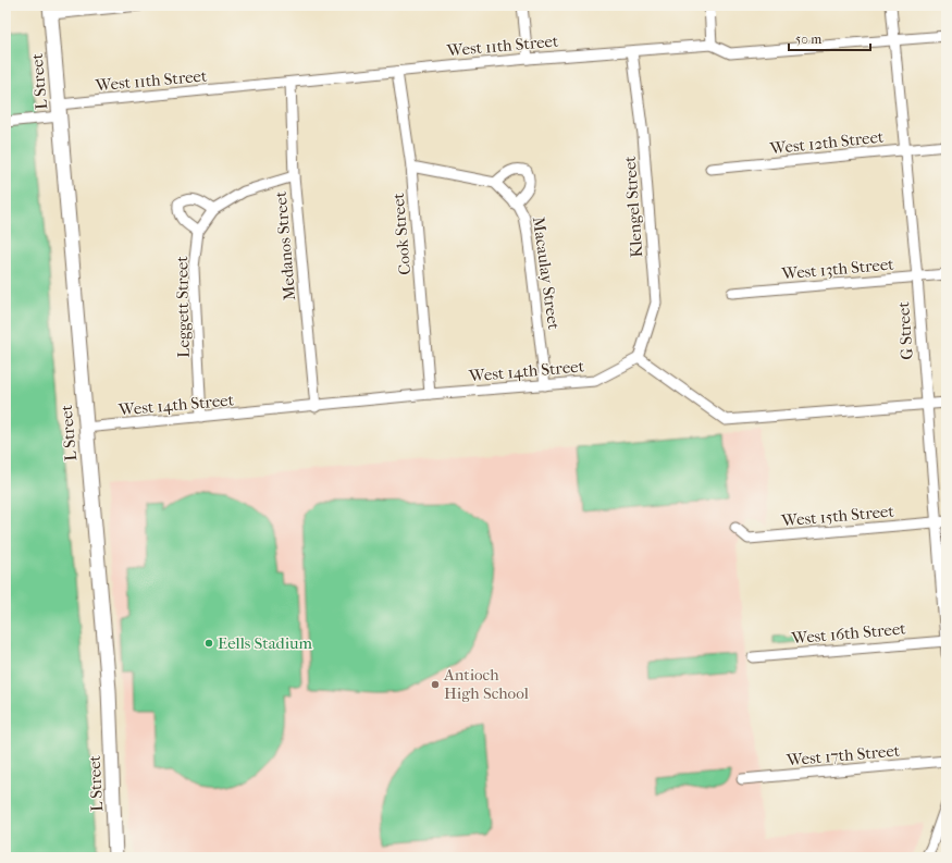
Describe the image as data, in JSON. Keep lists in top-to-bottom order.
{
  "streets": {
    "main road": ["L Street"],
    "street": [
      "West 11th Street",
      "West 12th Street",
      "Klengel Street",
      "Cook Street",
      "Medanos Street",
      "West 13th Street",
      "Macaulay Street",
      "Leggett Street",
      "G Street",
      "West 14th Street",
      "West 15th Street",
      "West 16th Street",
      "West 17th Street"
    ]
  },
  "crossings": [
    ["West 11th Street", "L Street"],
    ["West 11th Street", "Klengel Street"],
    ["West 11th Street", "Cook Street"],
    ["West 11th Street", "Medanos Street"],
    ["L Street", "West 14th Street"],
    ["West 12th Street", "G Street"],
    ["Klengel Street", "West 14th Street"],
    ["Cook Street", "West 14th Street"],
    ["Medanos Street", "Leggett Street"],
    ["Medanos Street", "West 14th Street"],
    ["West 13th Street", "G Street"],
    ["Macaulay Street", "West 14th Street"],
    ["Leggett Street", "West 14th Street"],
    ["G Street", "West 15th Street"],
    ["G Street", "West 16th Street"]
  ],
  "places": ["Eells Stadium", "Antioch High School"],
  "scale_bar": "50 m"
}
